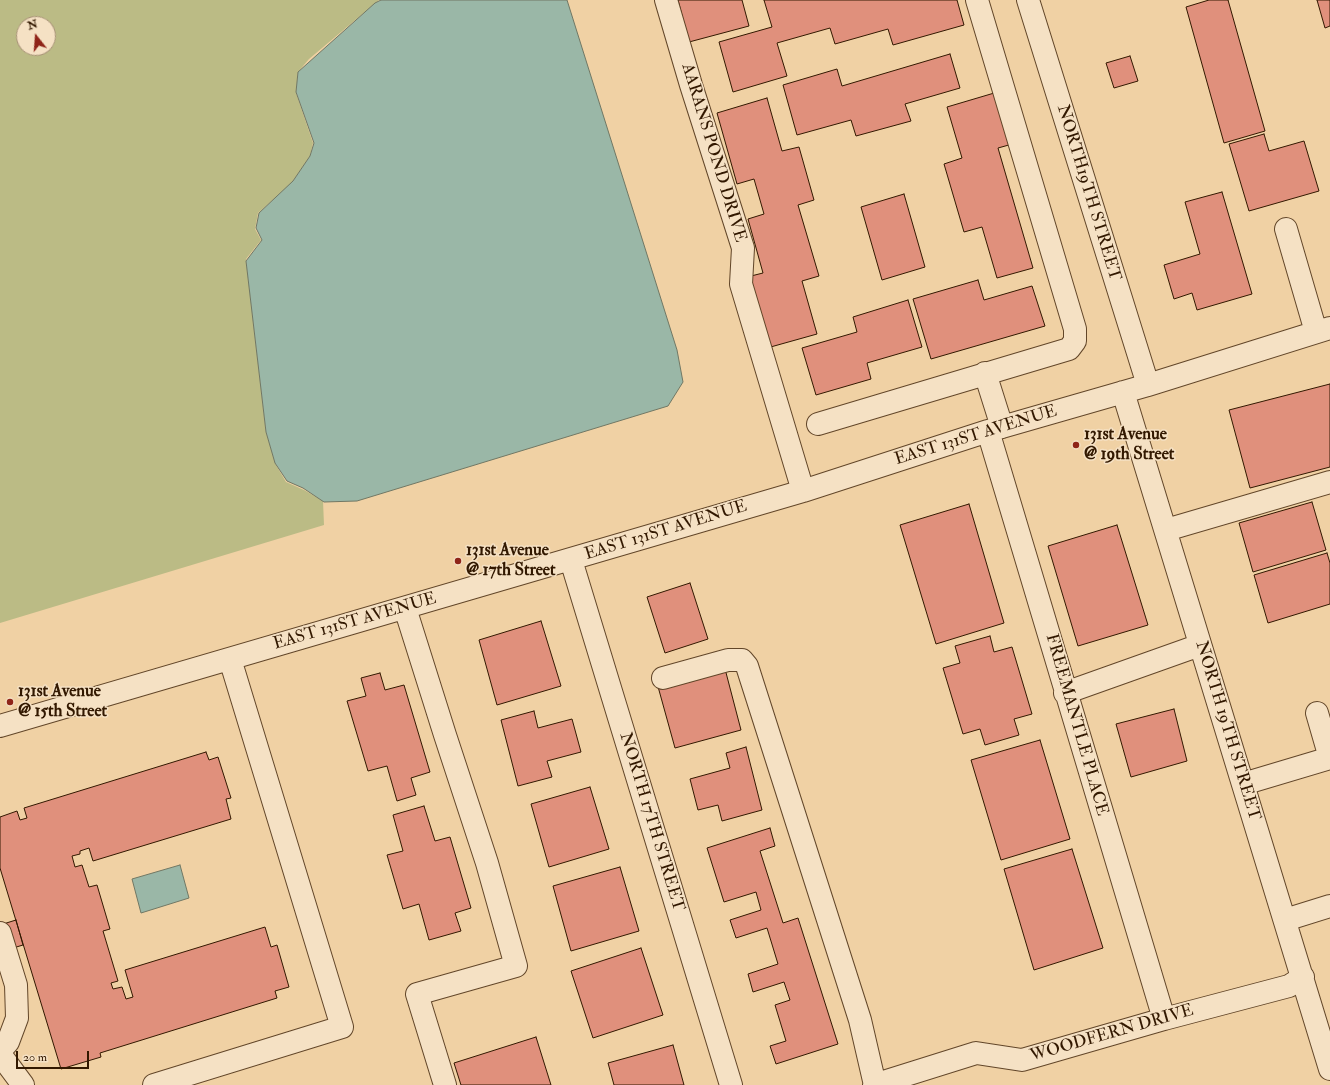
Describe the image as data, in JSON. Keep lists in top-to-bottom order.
{
  "streets": {
    "street": [
      "AARANS POND DRIVE",
      "NORTH19TH STREET",
      "EAST 131ST AVENUE",
      "FREEMANTLE PLACE",
      "NORTH 19TH STREET",
      "NORTH 17TH STREET",
      "WOODFERN DRIVE"
    ]
  },
  "crossings": [
    ["AARANS POND DRIVE", "EAST 131ST AVENUE"],
    ["NORTH19TH STREET", "EAST 131ST AVENUE"],
    ["EAST 131ST AVENUE", "FREEMANTLE PLACE"],
    ["EAST 131ST AVENUE", "NORTH 19TH STREET"],
    ["EAST 131ST AVENUE", "NORTH 17TH STREET"],
    ["FREEMANTLE PLACE", "WOODFERN DRIVE"],
    ["NORTH 19TH STREET", "WOODFERN DRIVE"]
  ],
  "places": ["131st Avenue @ 19th Street", "131st Avenue @ 17th Street", "131st Avenue @ 15th Street"],
  "scale_bar": "20 m",
  "north": "top"
}
